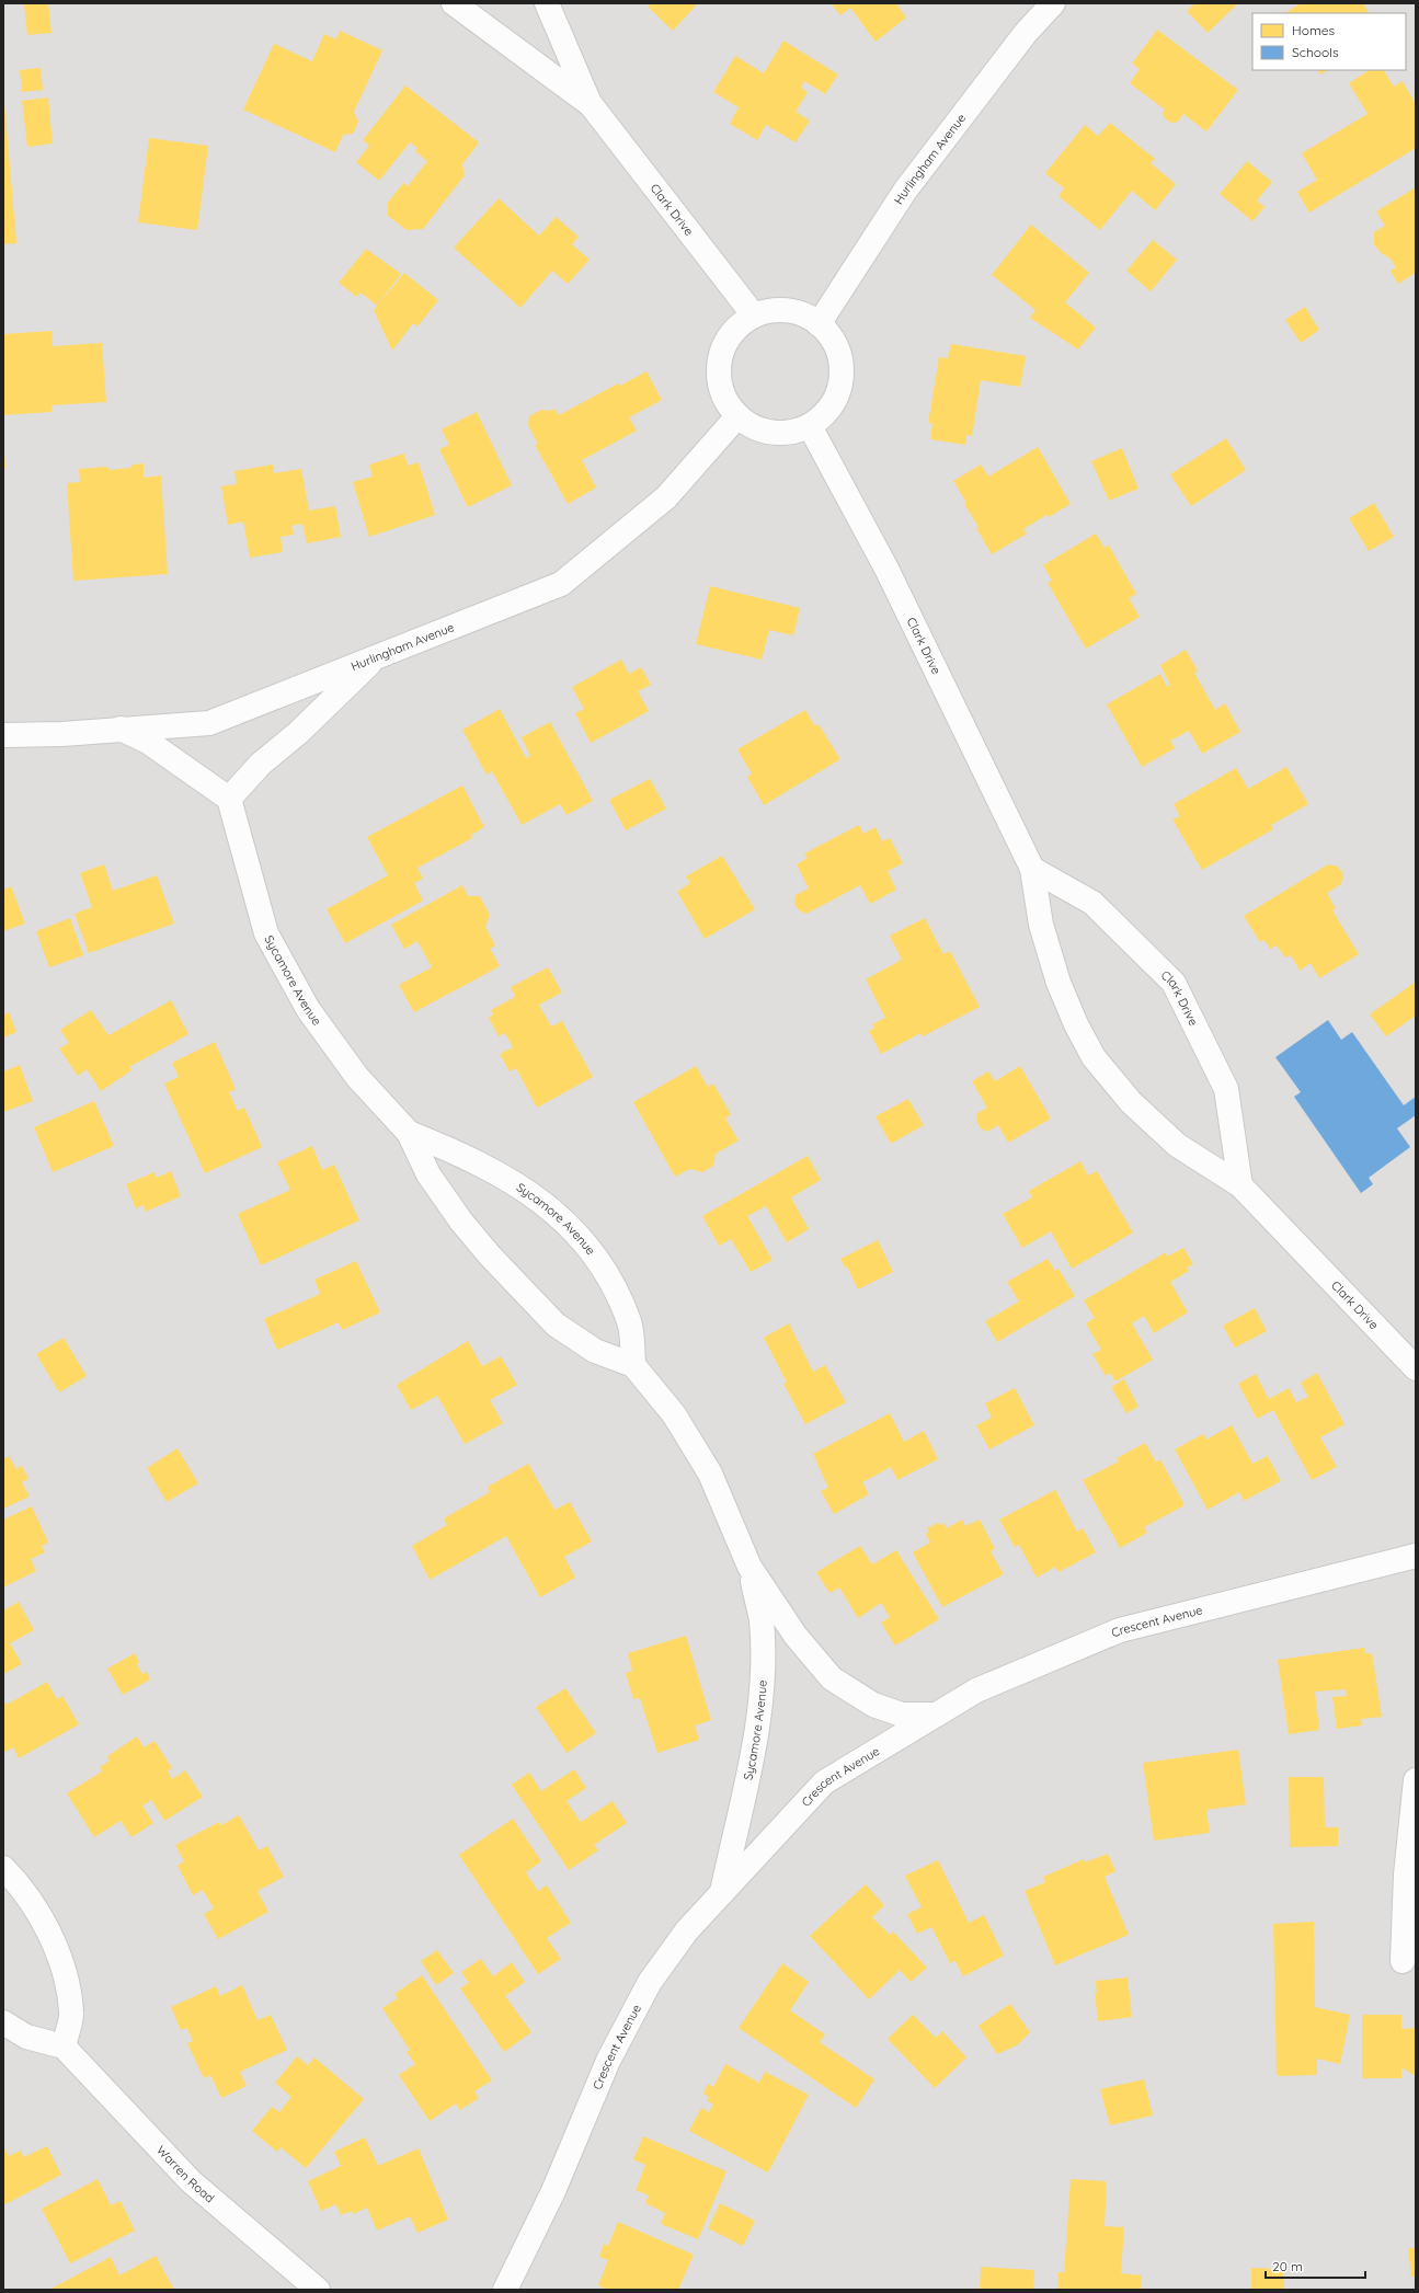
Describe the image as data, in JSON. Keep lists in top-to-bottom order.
{
  "streets": {
    "street": [
      "Hurlingham Avenue",
      "Clark Drive",
      "Sycamore Avenue",
      "Crescent Avenue",
      "Warren Road"
    ]
  },
  "crossings": [
    ["Hurlingham Avenue", "Clark Drive"],
    ["Sycamore Avenue", "Crescent Avenue"]
  ],
  "legend": ["Homes", "Schools"],
  "scale_bar": "20 m"
}
